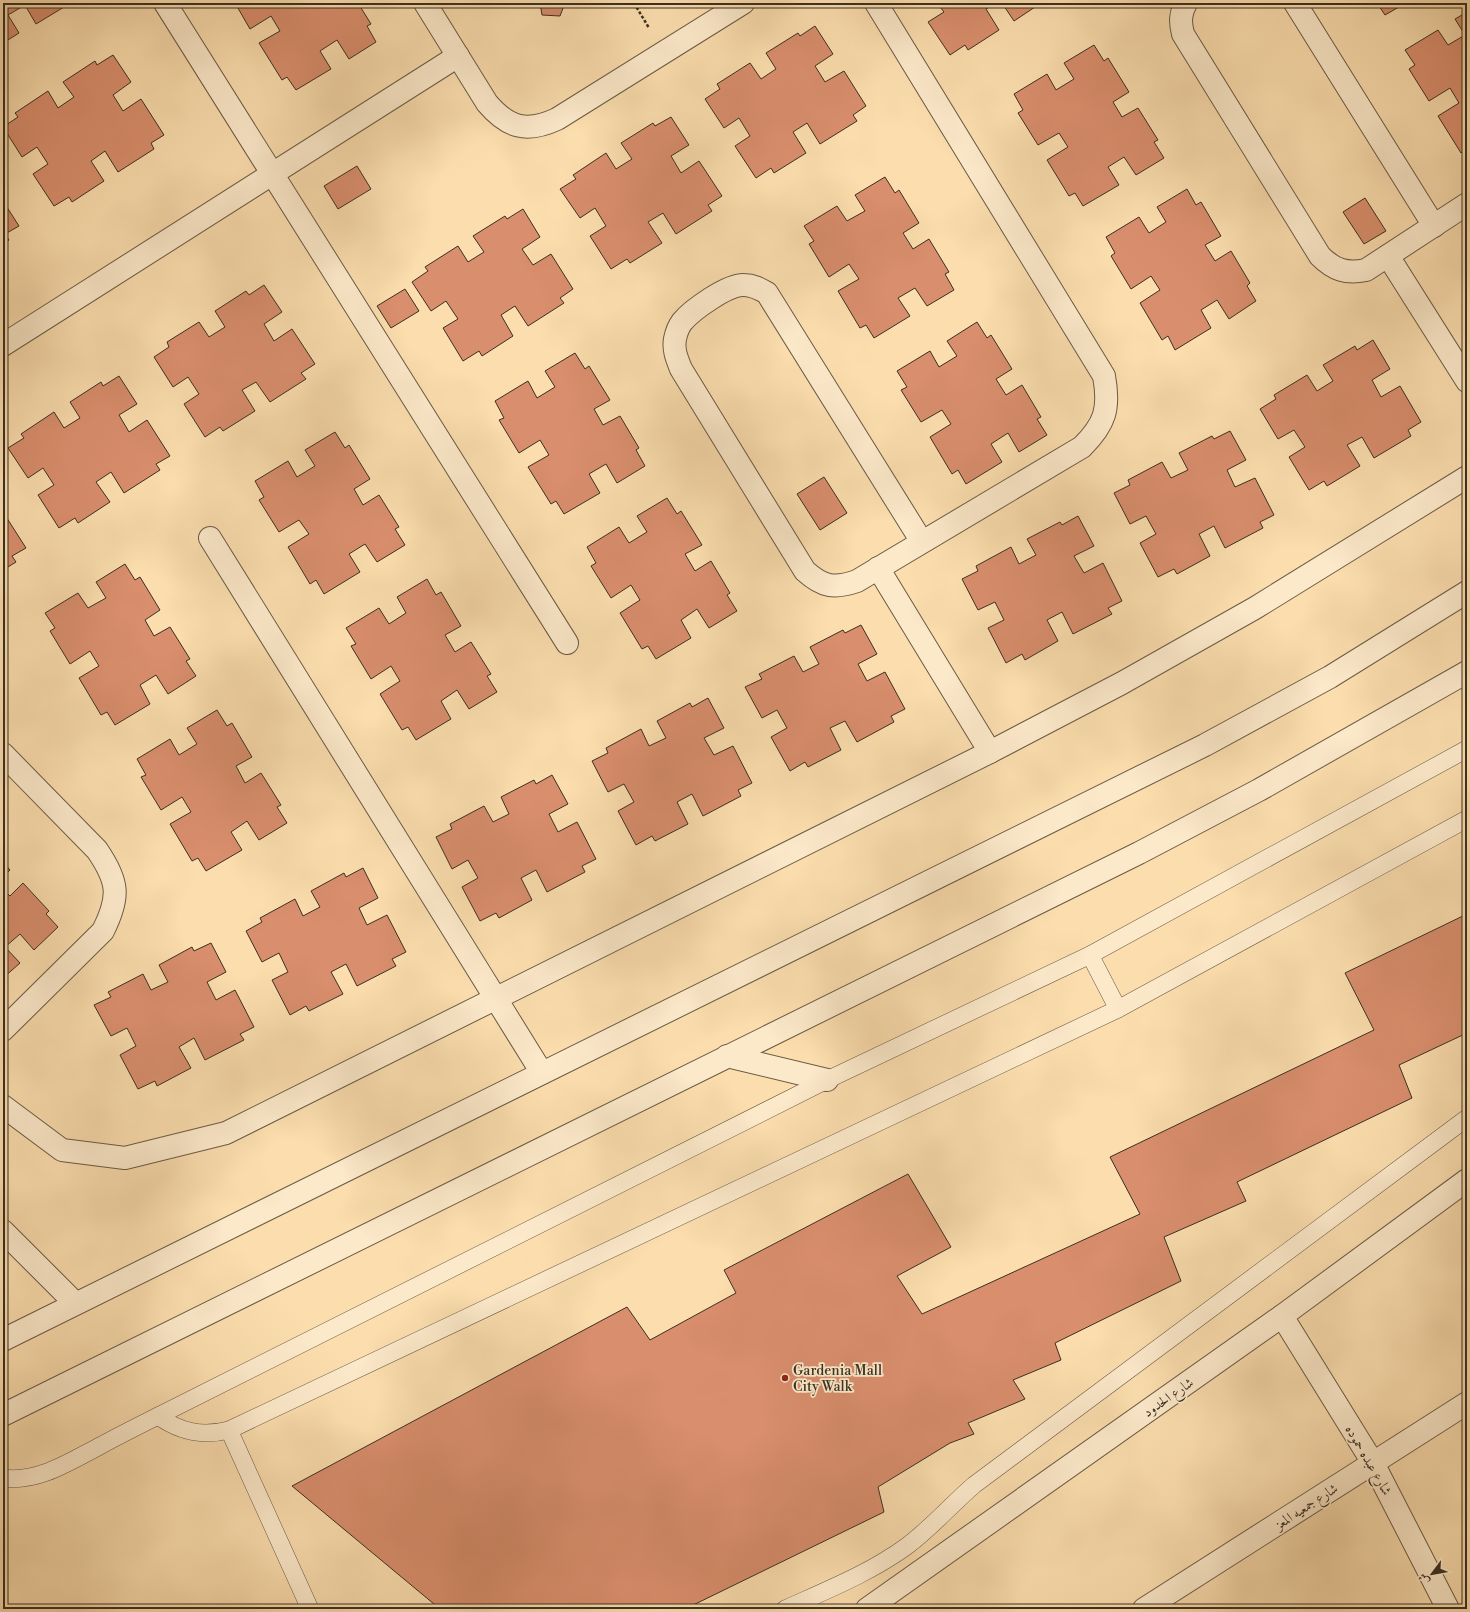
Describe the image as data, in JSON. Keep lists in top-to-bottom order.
{
  "streets": {
    "street": ["شارع الحدود", "شارع عبده حموده", "شارع جمعيه المعز"]
  },
  "crossings": [
    ["شارع الحدود", "شارع عبده حموده"],
    ["شارع عبده حموده", "شارع جمعيه المعز"]
  ],
  "places": ["Gardenia Mall City Walk"],
  "north": "bottom left"
}
